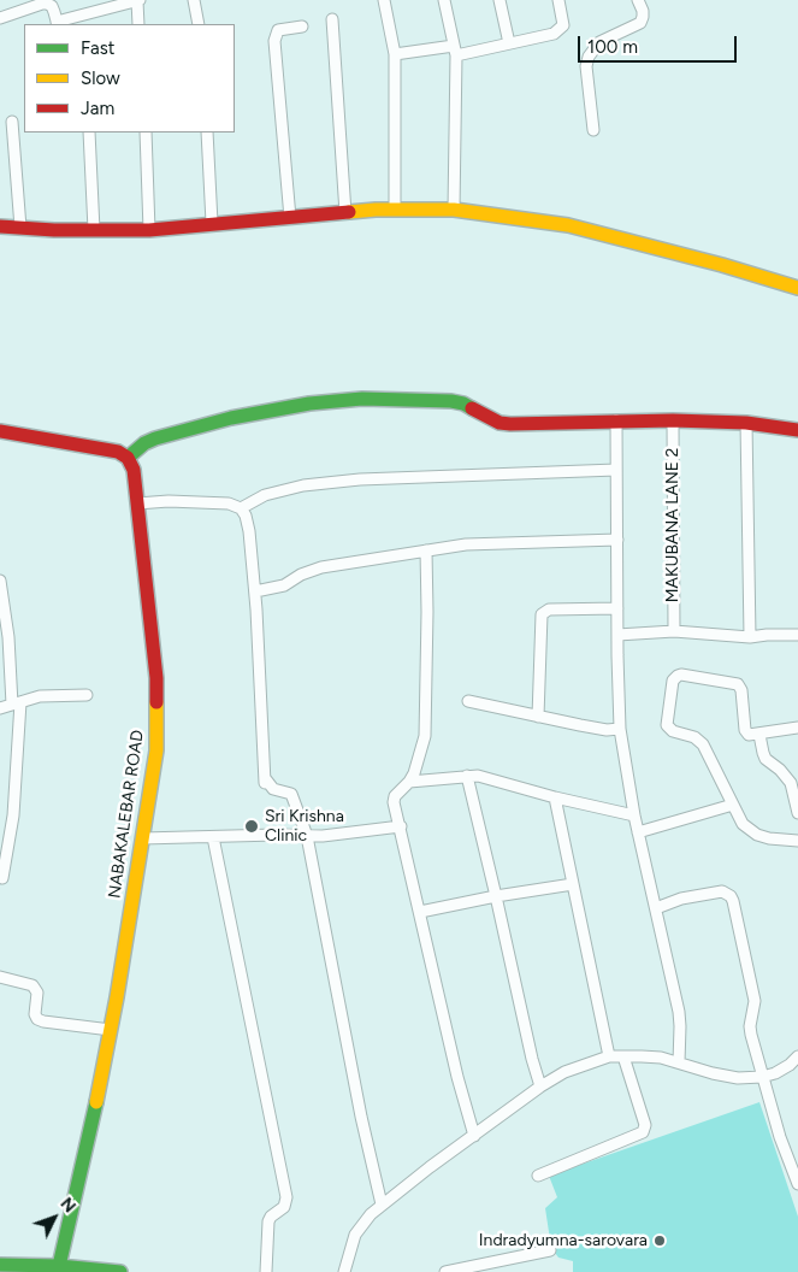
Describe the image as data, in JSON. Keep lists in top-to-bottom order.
{
  "streets": {
    "main road": ["NABAKALEBAR ROAD"],
    "street": ["MAKUBANA LANE 2"]
  },
  "places": ["Sri Krishna Clinic", "Indradyumna-sarovara"],
  "legend": ["Fast", "Slow", "Jam"],
  "scale_bar": "100 m",
  "north": "top right"
}
